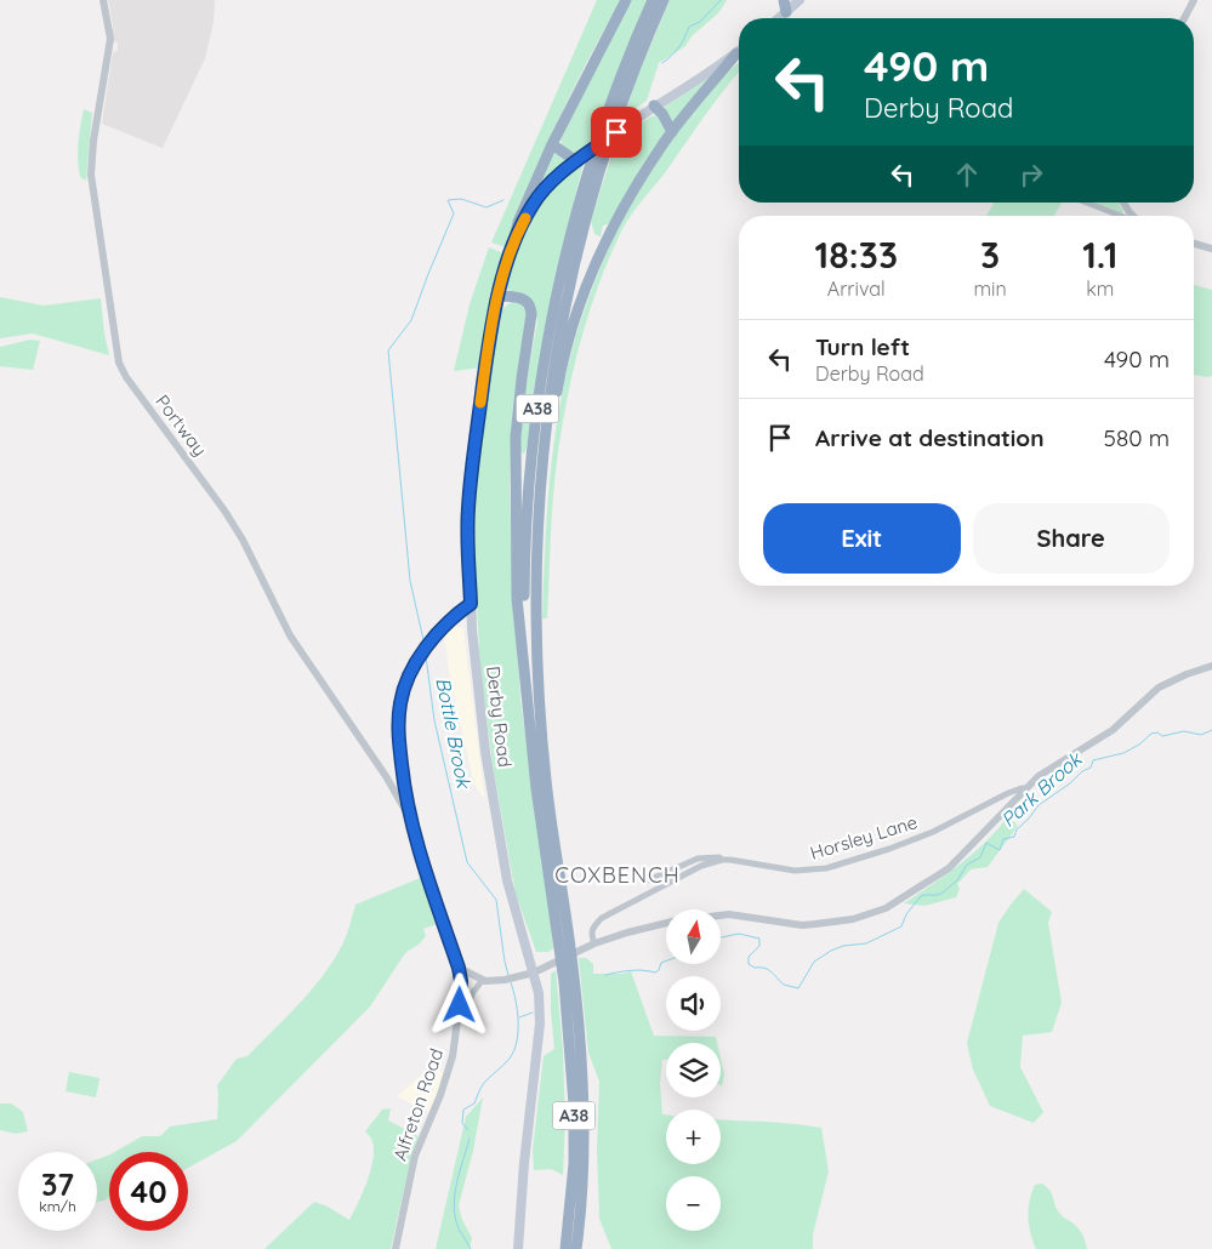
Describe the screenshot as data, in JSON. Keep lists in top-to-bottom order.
{
  "streets": {
    "highway": ["A38"],
    "main road": ["Derby Road"],
    "street": ["Portway", "Horsley Lane", "Alfreton Road"]
  },
  "crossings": [
    ["Portway", "Alfreton Road"],
    ["Derby Road", "Alfreton Road"]
  ],
  "districts": ["COXBENCH"],
  "water": ["Bottle Brook", "Park Brook"],
  "north": "top",
  "page": {
    "turn": ["490 m", "Derby Road"],
    "eta": [
      "18:33",
      "Arrival",
      "3",
      "min",
      "1.1",
      "km"
    ],
    "list": [
      {
        "name": "Turn left",
        "note": "Derby Road",
        "value": "490 m"
      },
      {
        "name": "Arrive at destination",
        "value": "580 m"
      }
    ],
    "buttons": ["Exit", "Share"],
    "map_buttons": ["+", "−"],
    "speed": "37 km/h",
    "limit": "40"
  }
}
